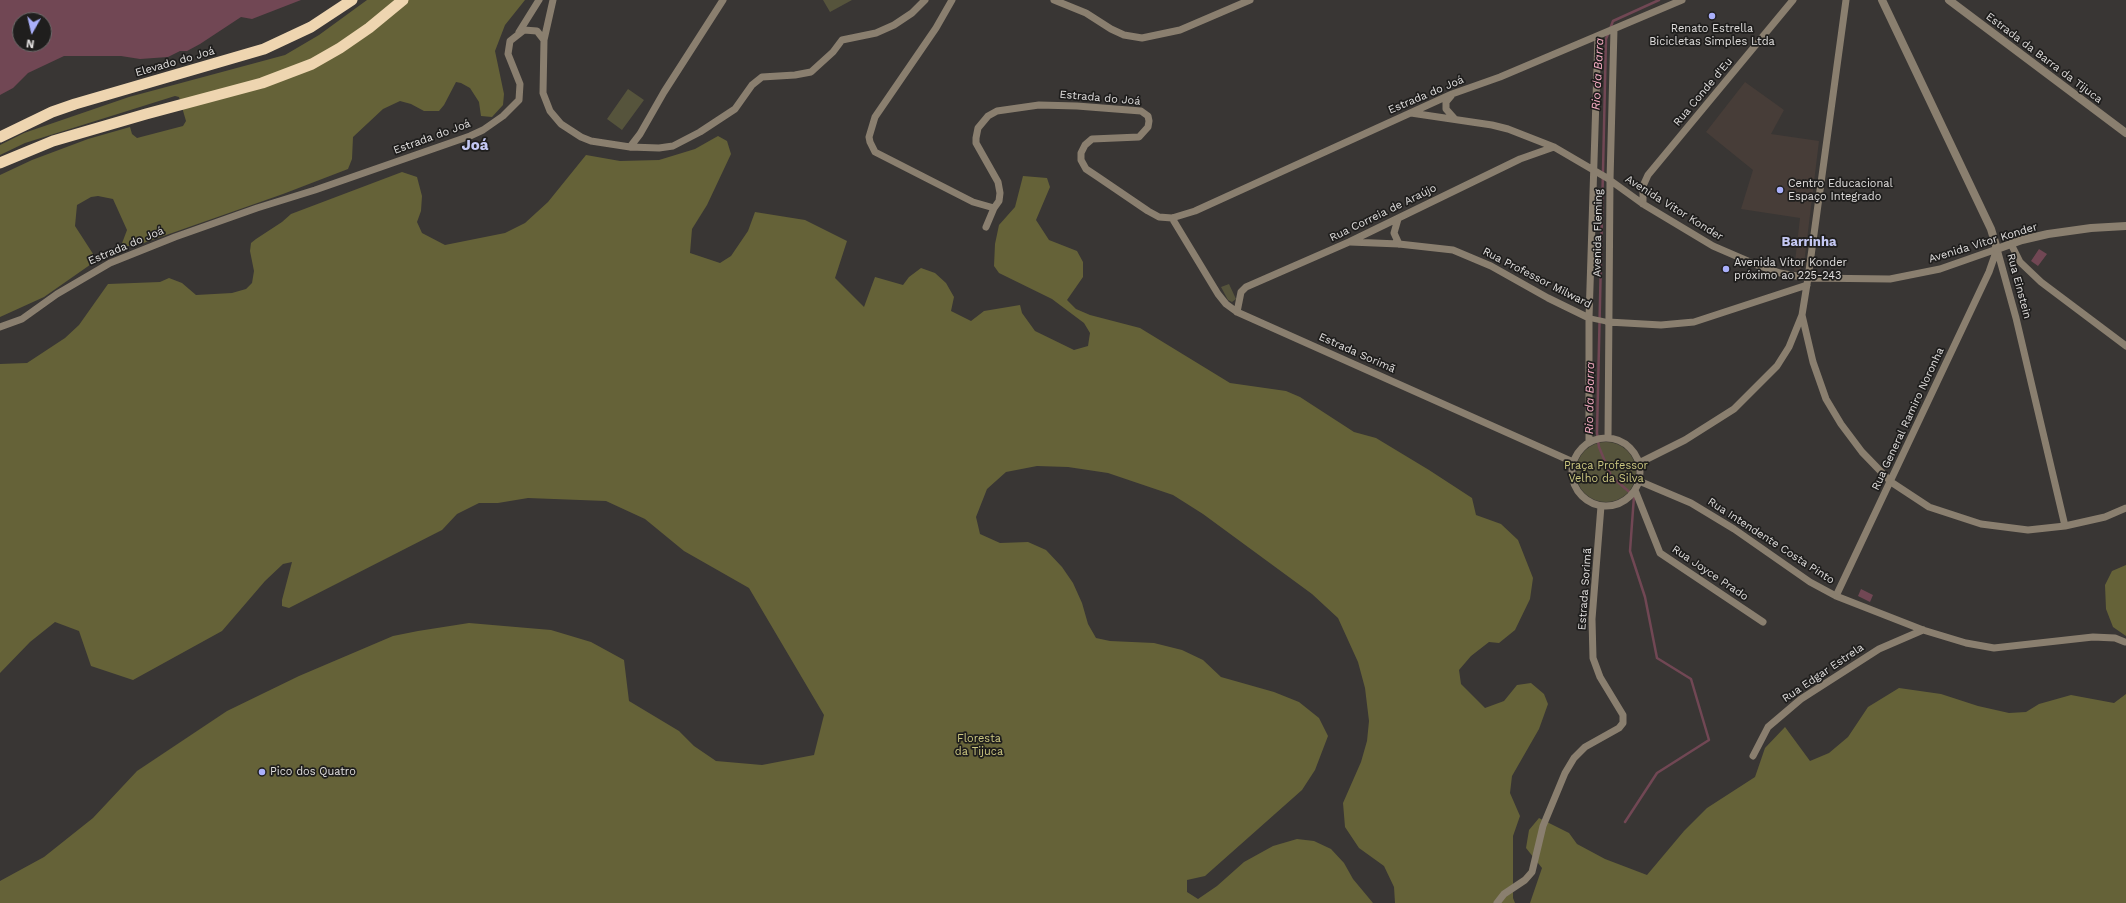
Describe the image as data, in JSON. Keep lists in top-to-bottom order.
{
  "streets": {
    "highway": ["Elevado do Joá"],
    "street": [
      "Estrada da Barra da Tijuca",
      "Rua Conde d'Eu",
      "Estrada do Joá",
      "Avenida Vitor Konder",
      "Rua Correia de Araújo",
      "Avenida Fleming",
      "Rua Professor Milward",
      "Rua Einstein",
      "Estrada Sorimã",
      "Rua General Ramiro Noronha",
      "Rua Intendente Costa Pinto",
      "Rua Joyce Prado",
      "Rua Edgar Estrela"
    ]
  },
  "crossings": [
    ["Rua Conde d'Eu", "Avenida Vitor Konder"],
    ["Estrada do Joá", "Avenida Vitor Konder"],
    ["Estrada do Joá", "Avenida Fleming"],
    ["Estrada do Joá", "Estrada Sorimã"],
    ["Avenida Vitor Konder", "Rua Correia de Araújo"],
    ["Avenida Vitor Konder", "Avenida Fleming"],
    ["Avenida Vitor Konder", "Rua Professor Milward"],
    ["Avenida Vitor Konder", "Rua Einstein"],
    ["Avenida Vitor Konder", "Rua General Ramiro Noronha"],
    ["Rua Correia de Araújo", "Rua Professor Milward"],
    ["Rua Correia de Araújo", "Estrada Sorimã"],
    ["Avenida Fleming", "Rua Professor Milward"],
    ["Avenida Fleming", "Estrada Sorimã"],
    ["Avenida Fleming", "Rua Intendente Costa Pinto"],
    ["Avenida Fleming", "Rua Joyce Prado"],
    ["Rua Einstein", "Rua General Ramiro Noronha"],
    ["Estrada Sorimã", "Rua Intendente Costa Pinto"],
    ["Estrada Sorimã", "Rua Joyce Prado"],
    ["Rua General Ramiro Noronha", "Rua Intendente Costa Pinto"],
    ["Rua Intendente Costa Pinto", "Rua Joyce Prado"],
    ["Rua Intendente Costa Pinto", "Rua Edgar Estrela"]
  ],
  "districts": ["Joá", "Barrinha"],
  "water": ["Rio da Barra"],
  "parks": ["Praça Professor Velho da Silva", "Floresta da Tijuca"],
  "places": [
    "Renato Estrella Bicicletas Simples Ltda",
    "Centro Educacional Espaço Integrado",
    "Avenida Vítor Konder próximo ao 225-243",
    "Pico dos Quatro"
  ],
  "north": "bottom"
}
